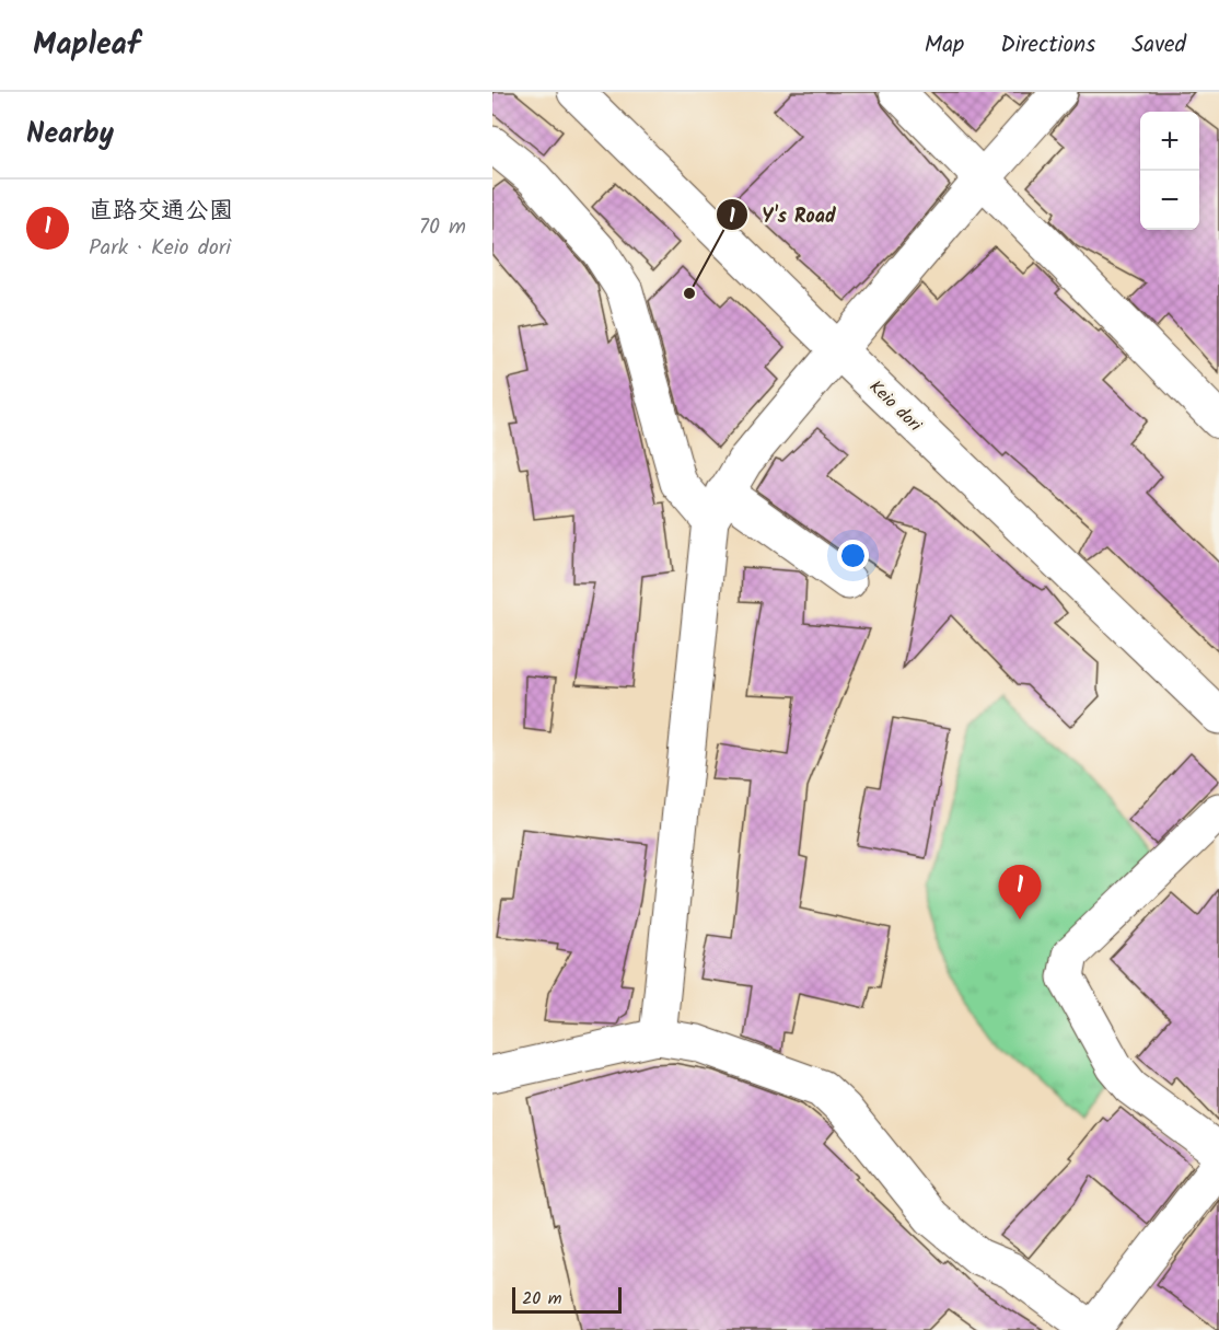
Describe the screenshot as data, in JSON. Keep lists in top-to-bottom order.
{
  "streets": {
    "street": ["Keio dori"]
  },
  "places": ["Y's Road"],
  "scale_bar": "20 m",
  "page": {
    "header": "Mapleaf",
    "nav": ["Map", "Directions", "Saved"],
    "heading": "Nearby",
    "map_buttons": ["+", "−"],
    "list": [
      {
        "mark": "1",
        "name": "直路交通公園",
        "note": "Park · Keio dori",
        "value": "70 m"
      }
    ],
    "pins": "1",
    "scale": "20 m"
  }
}
